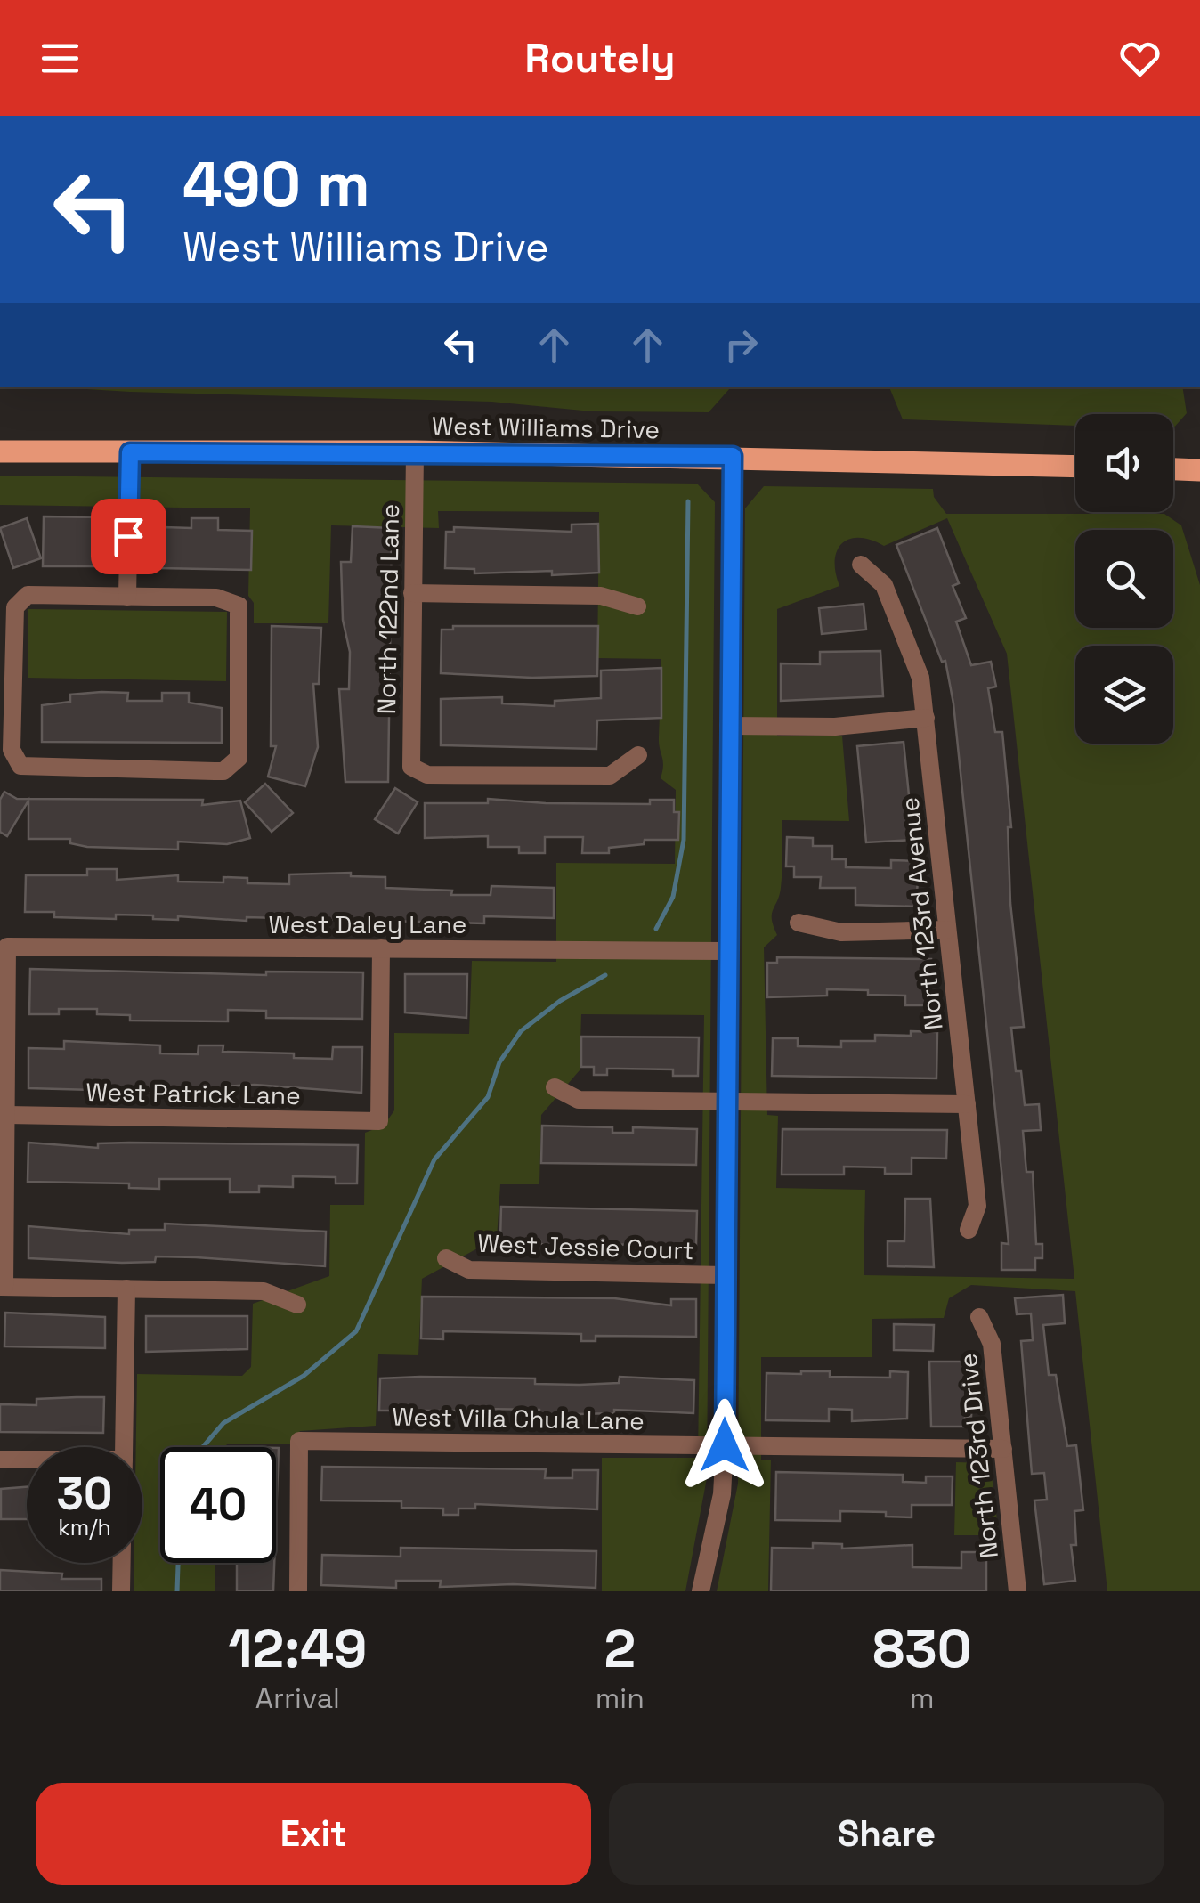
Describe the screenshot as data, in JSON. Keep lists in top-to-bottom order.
{
  "streets": {
    "main road": ["West Williams Drive"],
    "street": [
      "North 122nd Lane",
      "North 123rd Avenue",
      "West Daley Lane",
      "West Patrick Lane",
      "West Jessie Court",
      "West Villa Chula Lane",
      "North 123rd Drive"
    ]
  },
  "crossings": [
    ["West Williams Drive", "North 122nd Lane"],
    ["West Daley Lane", "West Patrick Lane"],
    ["West Villa Chula Lane", "North 123rd Drive"]
  ],
  "page": {
    "header": "Routely",
    "turn": ["490 m", "West Williams Drive"],
    "speed": "30 km/h",
    "limit": "40",
    "eta": [
      "12:49",
      "Arrival",
      "2",
      "min",
      "830",
      "m"
    ],
    "buttons": ["Exit", "Share"]
  }
}
